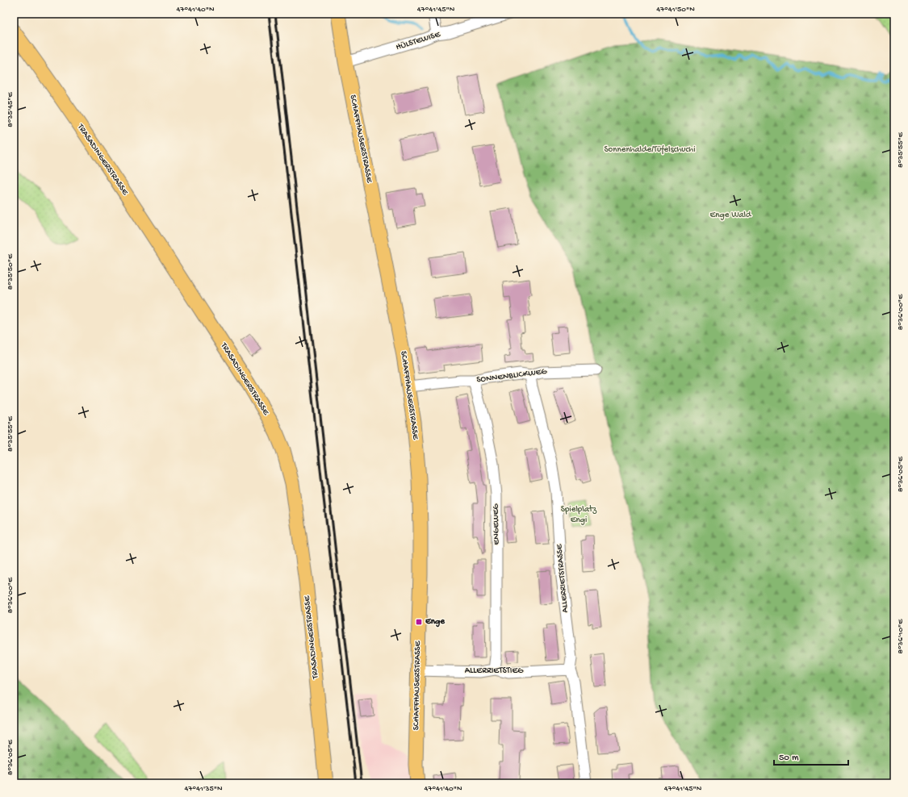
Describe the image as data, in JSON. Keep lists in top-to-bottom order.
{
  "streets": {
    "main road": ["SCHAFFHAUSERSTRASSE", "TRASADINGERSTRASSE"],
    "street": [
      "HÜLSTEWISE",
      "SONNENBLICKWEG",
      "ENGEWEG",
      "ALLERRIETSTRASSE",
      "ALLERRIETSTIEG"
    ]
  },
  "crossings": [
    ["HÜLSTEWISE", "SCHAFFHAUSERSTRASSE"],
    ["SCHAFFHAUSERSTRASSE", "SONNENBLICKWEG"],
    ["SCHAFFHAUSERSTRASSE", "ALLERRIETSTIEG"],
    ["SONNENBLICKWEG", "ENGEWEG"],
    ["SONNENBLICKWEG", "ALLERRIETSTRASSE"],
    ["ENGEWEG", "ALLERRIETSTIEG"],
    ["ALLERRIETSTRASSE", "ALLERRIETSTIEG"]
  ],
  "parks": ["Sonnenhalde/Tüfelschuchi", "Enge Wald", "Spielplatz Engi"],
  "places": {
    "transit": ["Enge"]
  },
  "scale_bar": "50 m",
  "coordinates": [
    "47°41'40\"N",
    "47°41'45\"N",
    "47°41'50\"N",
    "8°35'45\"E",
    "8°35'55\"E",
    "8°35'50\"E",
    "8°36'00\"E",
    "8°36'05\"E",
    "8°36'10\"E",
    "47°41'35\"N"
  ]
}
